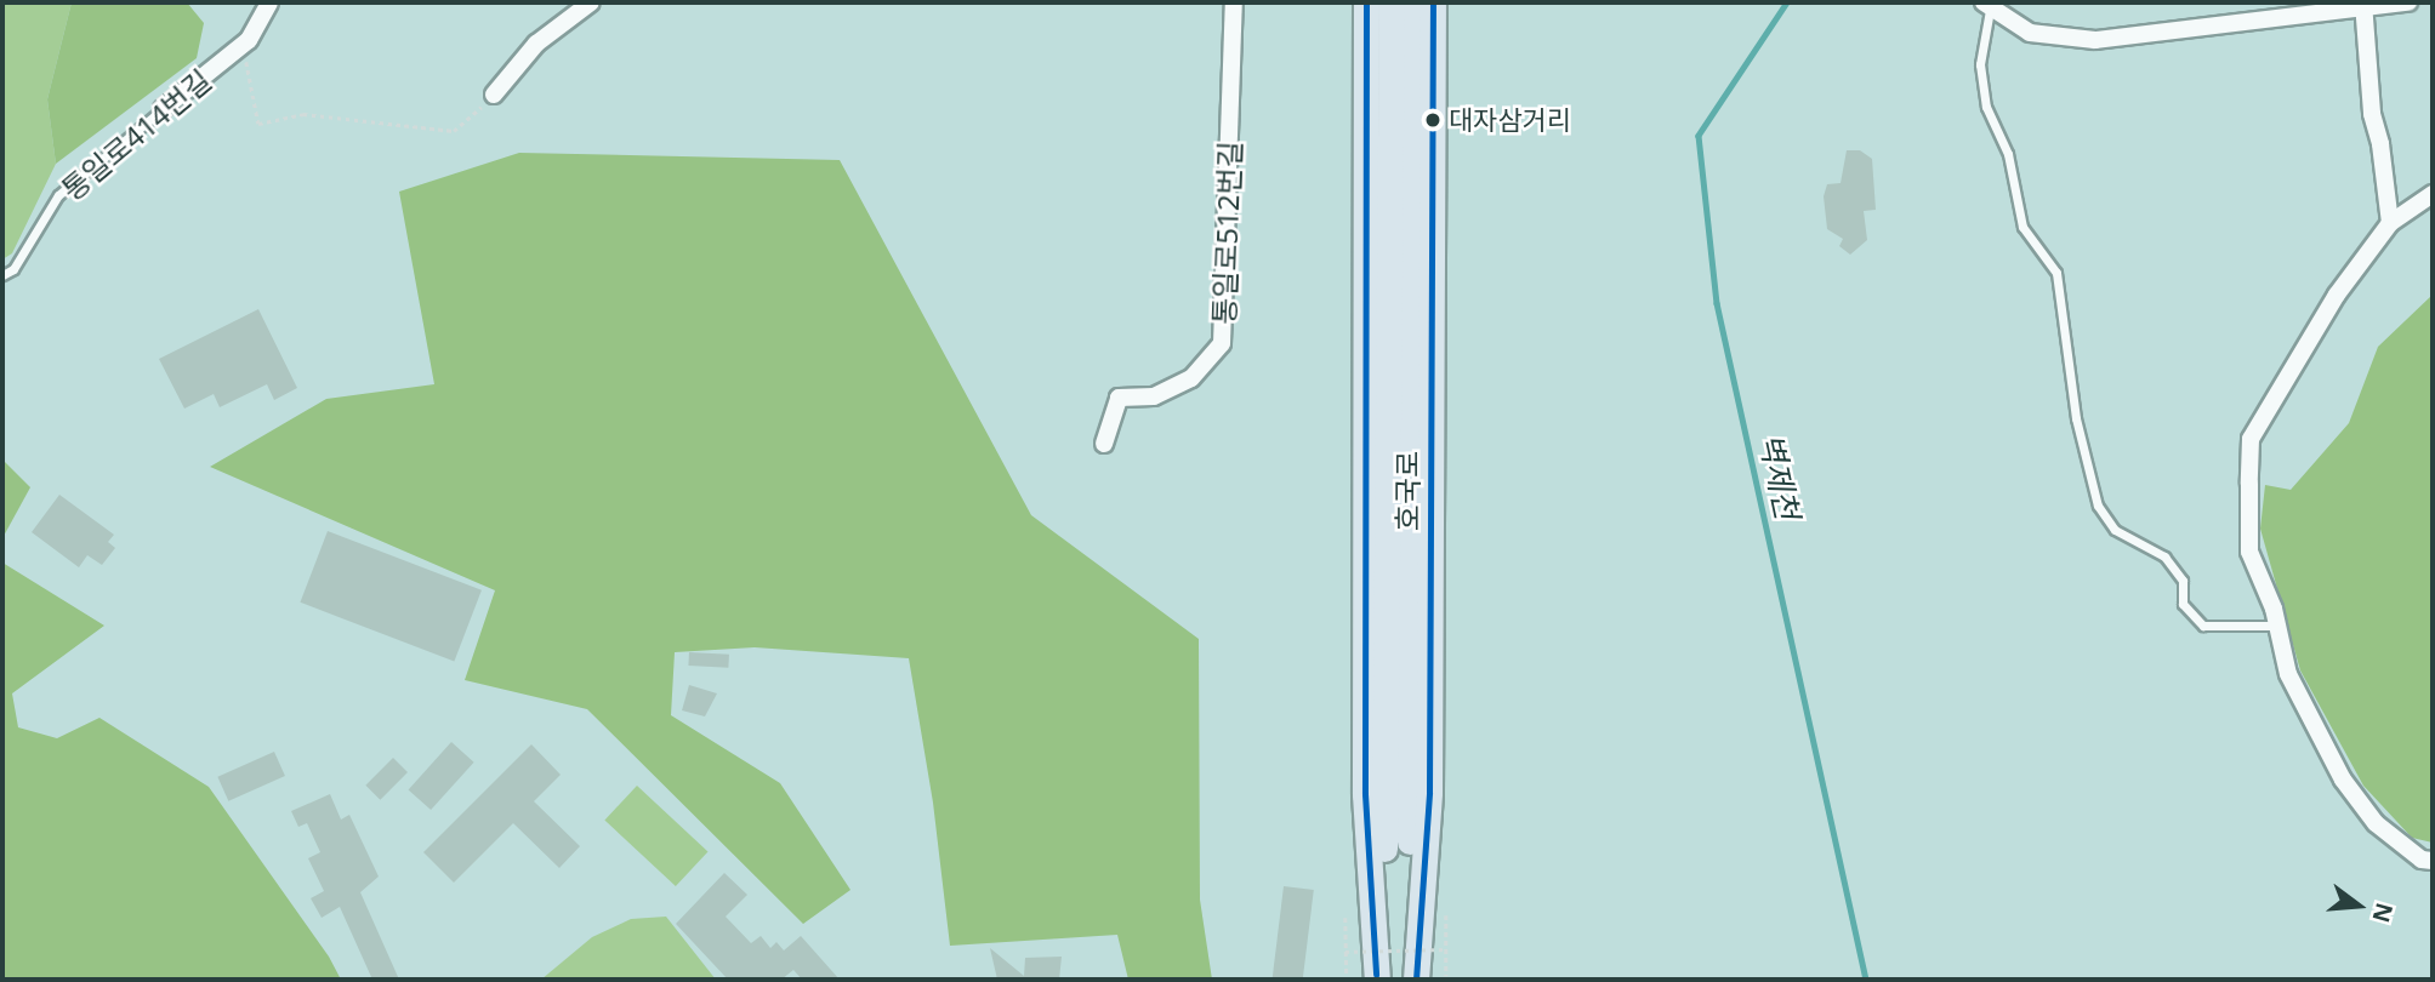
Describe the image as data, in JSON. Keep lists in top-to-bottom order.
{
  "streets": {
    "main road": ["호국로"],
    "street": ["통일로414번길", "통일로512번길"]
  },
  "water": ["벽제천"],
  "places": ["대자삼거리"],
  "north": "right"
}
